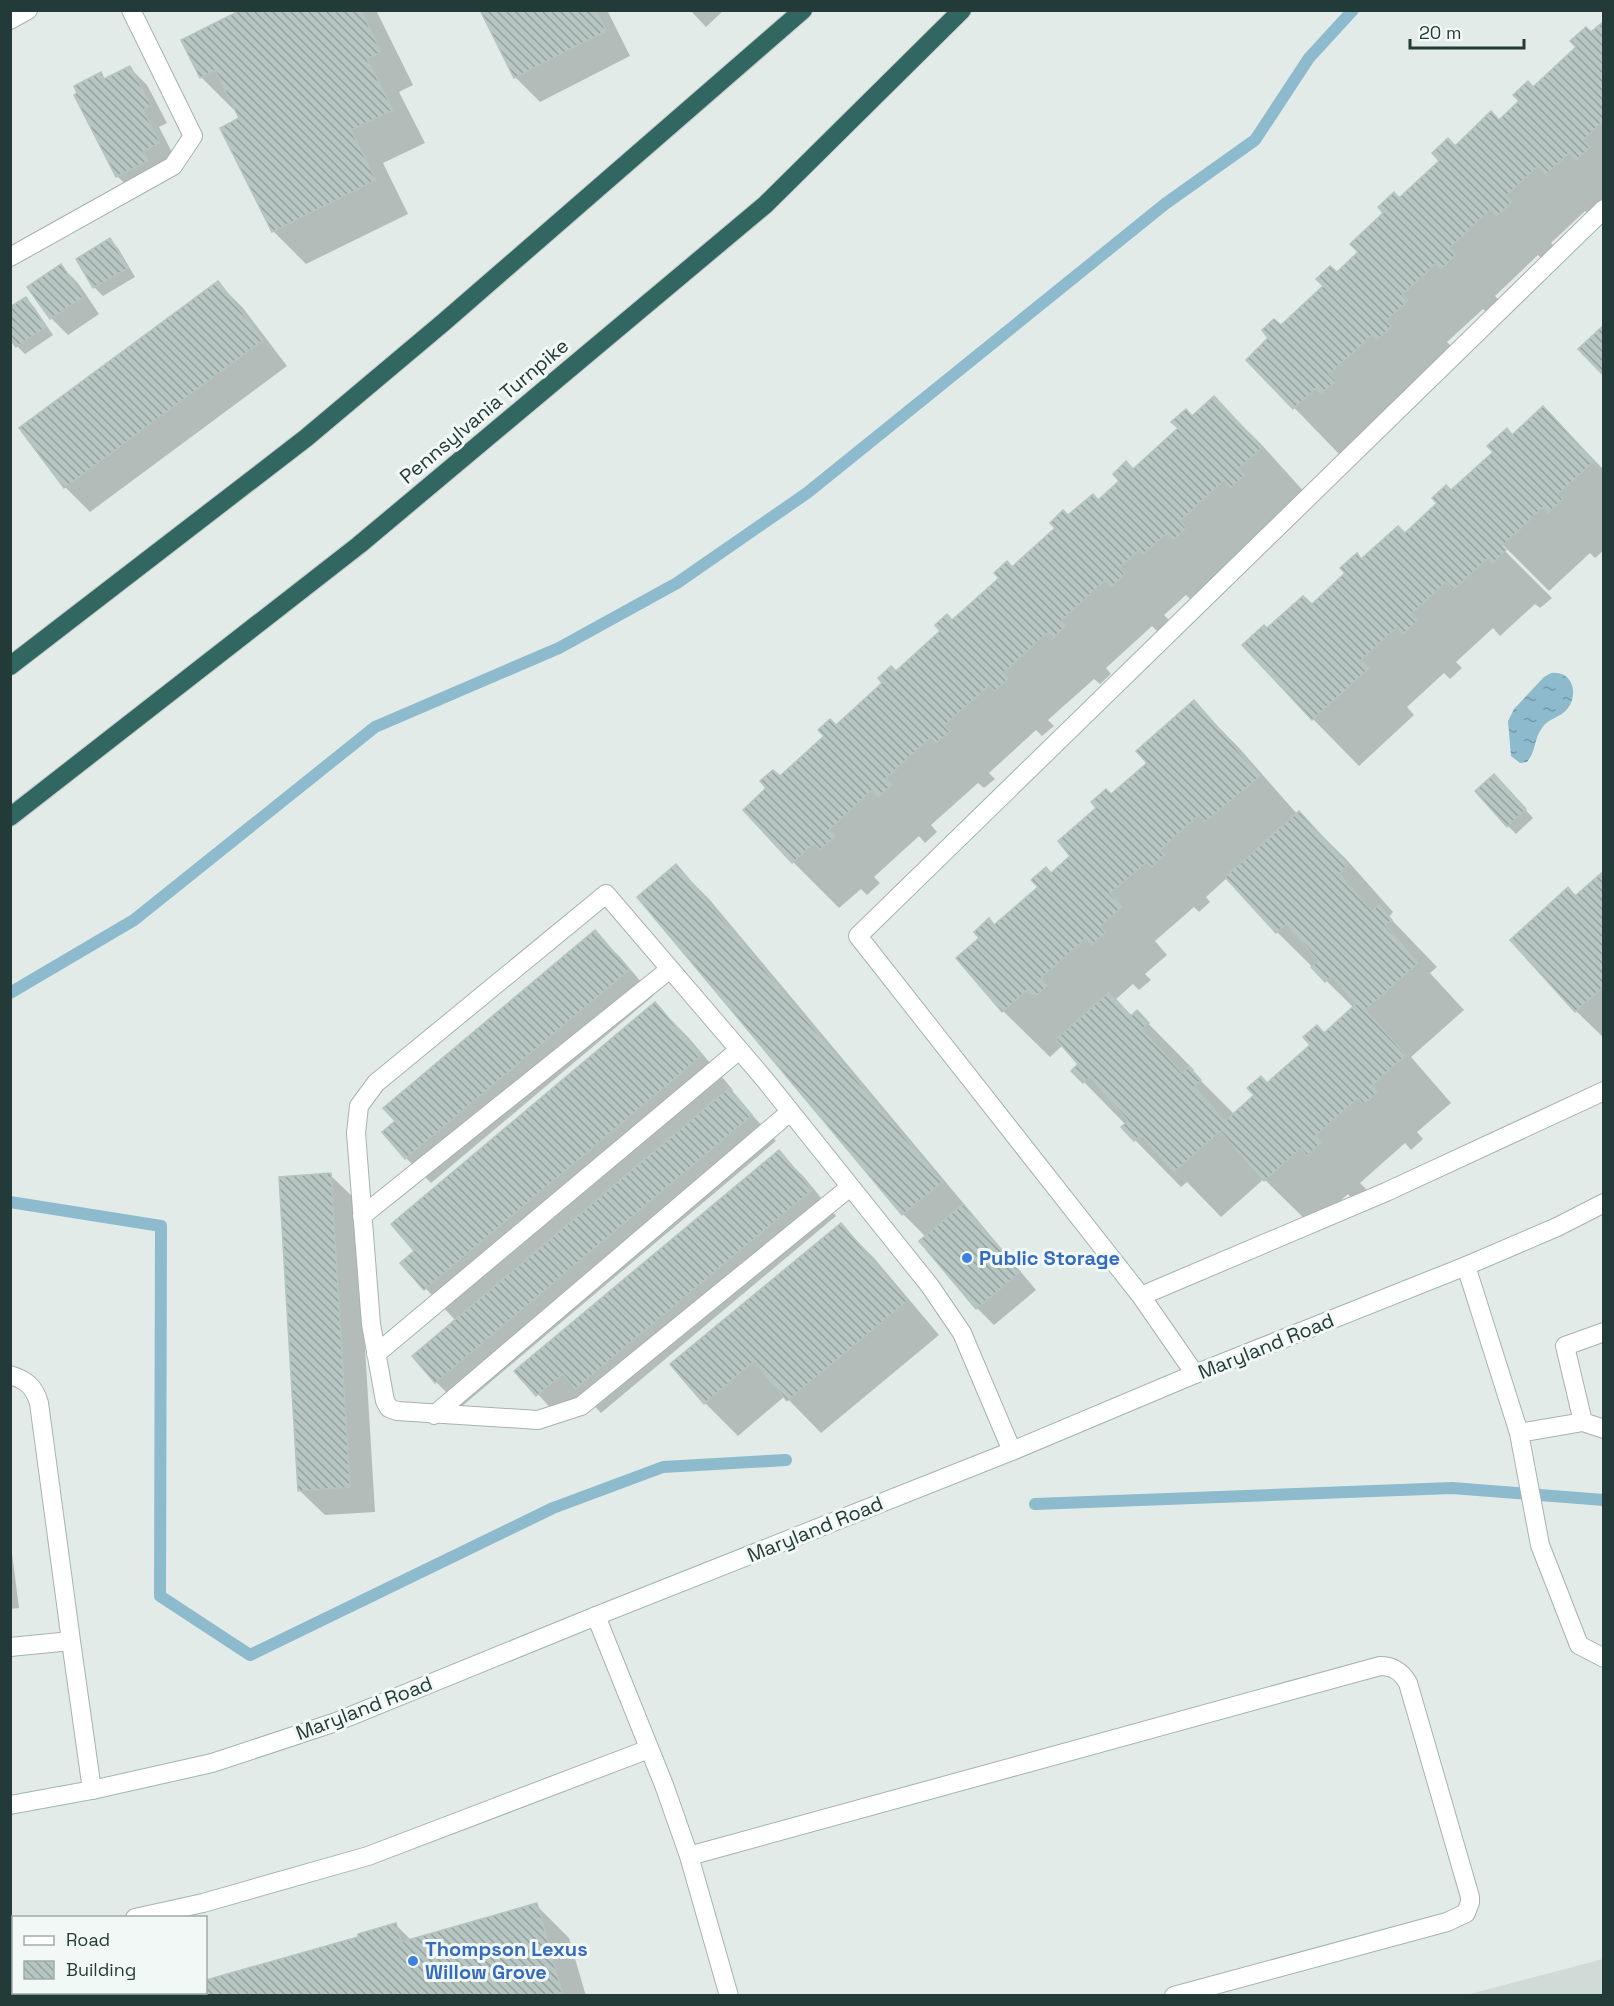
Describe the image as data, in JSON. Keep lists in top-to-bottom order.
{
  "streets": {
    "highway": ["Pennsylvania Turnpike"],
    "street": ["Maryland Road"]
  },
  "places": ["Public Storage", "Thompson Lexus Willow Grove"],
  "legend": ["Road", "Building"],
  "scale_bar": "20 m"
}
